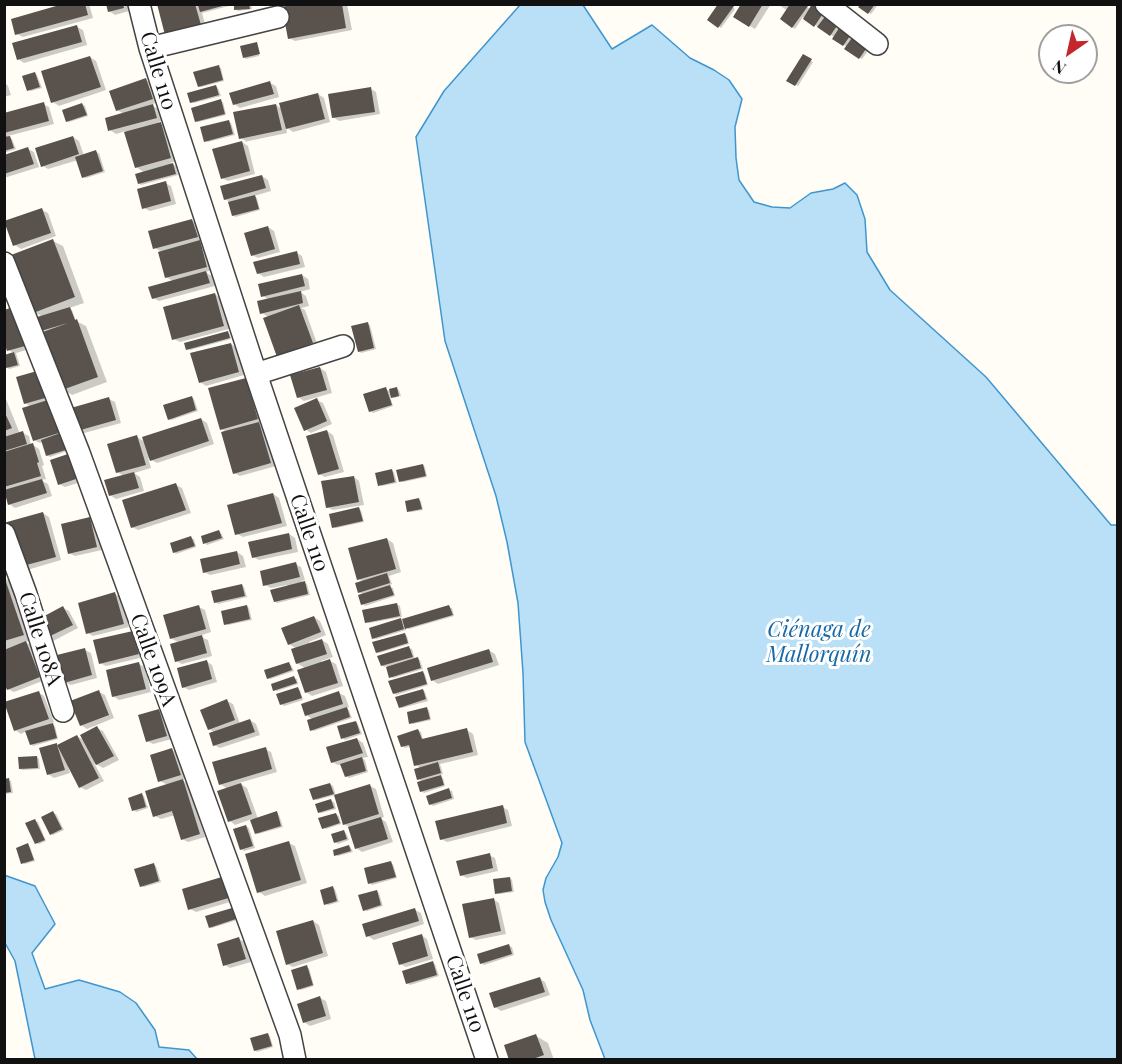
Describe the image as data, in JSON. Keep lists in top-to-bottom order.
{
  "streets": {
    "street": ["Calle 110", "Calle 108A", "Calle 109A"]
  },
  "water": ["Ciénaga de Mallorquín"],
  "north": "bottom left"
}
